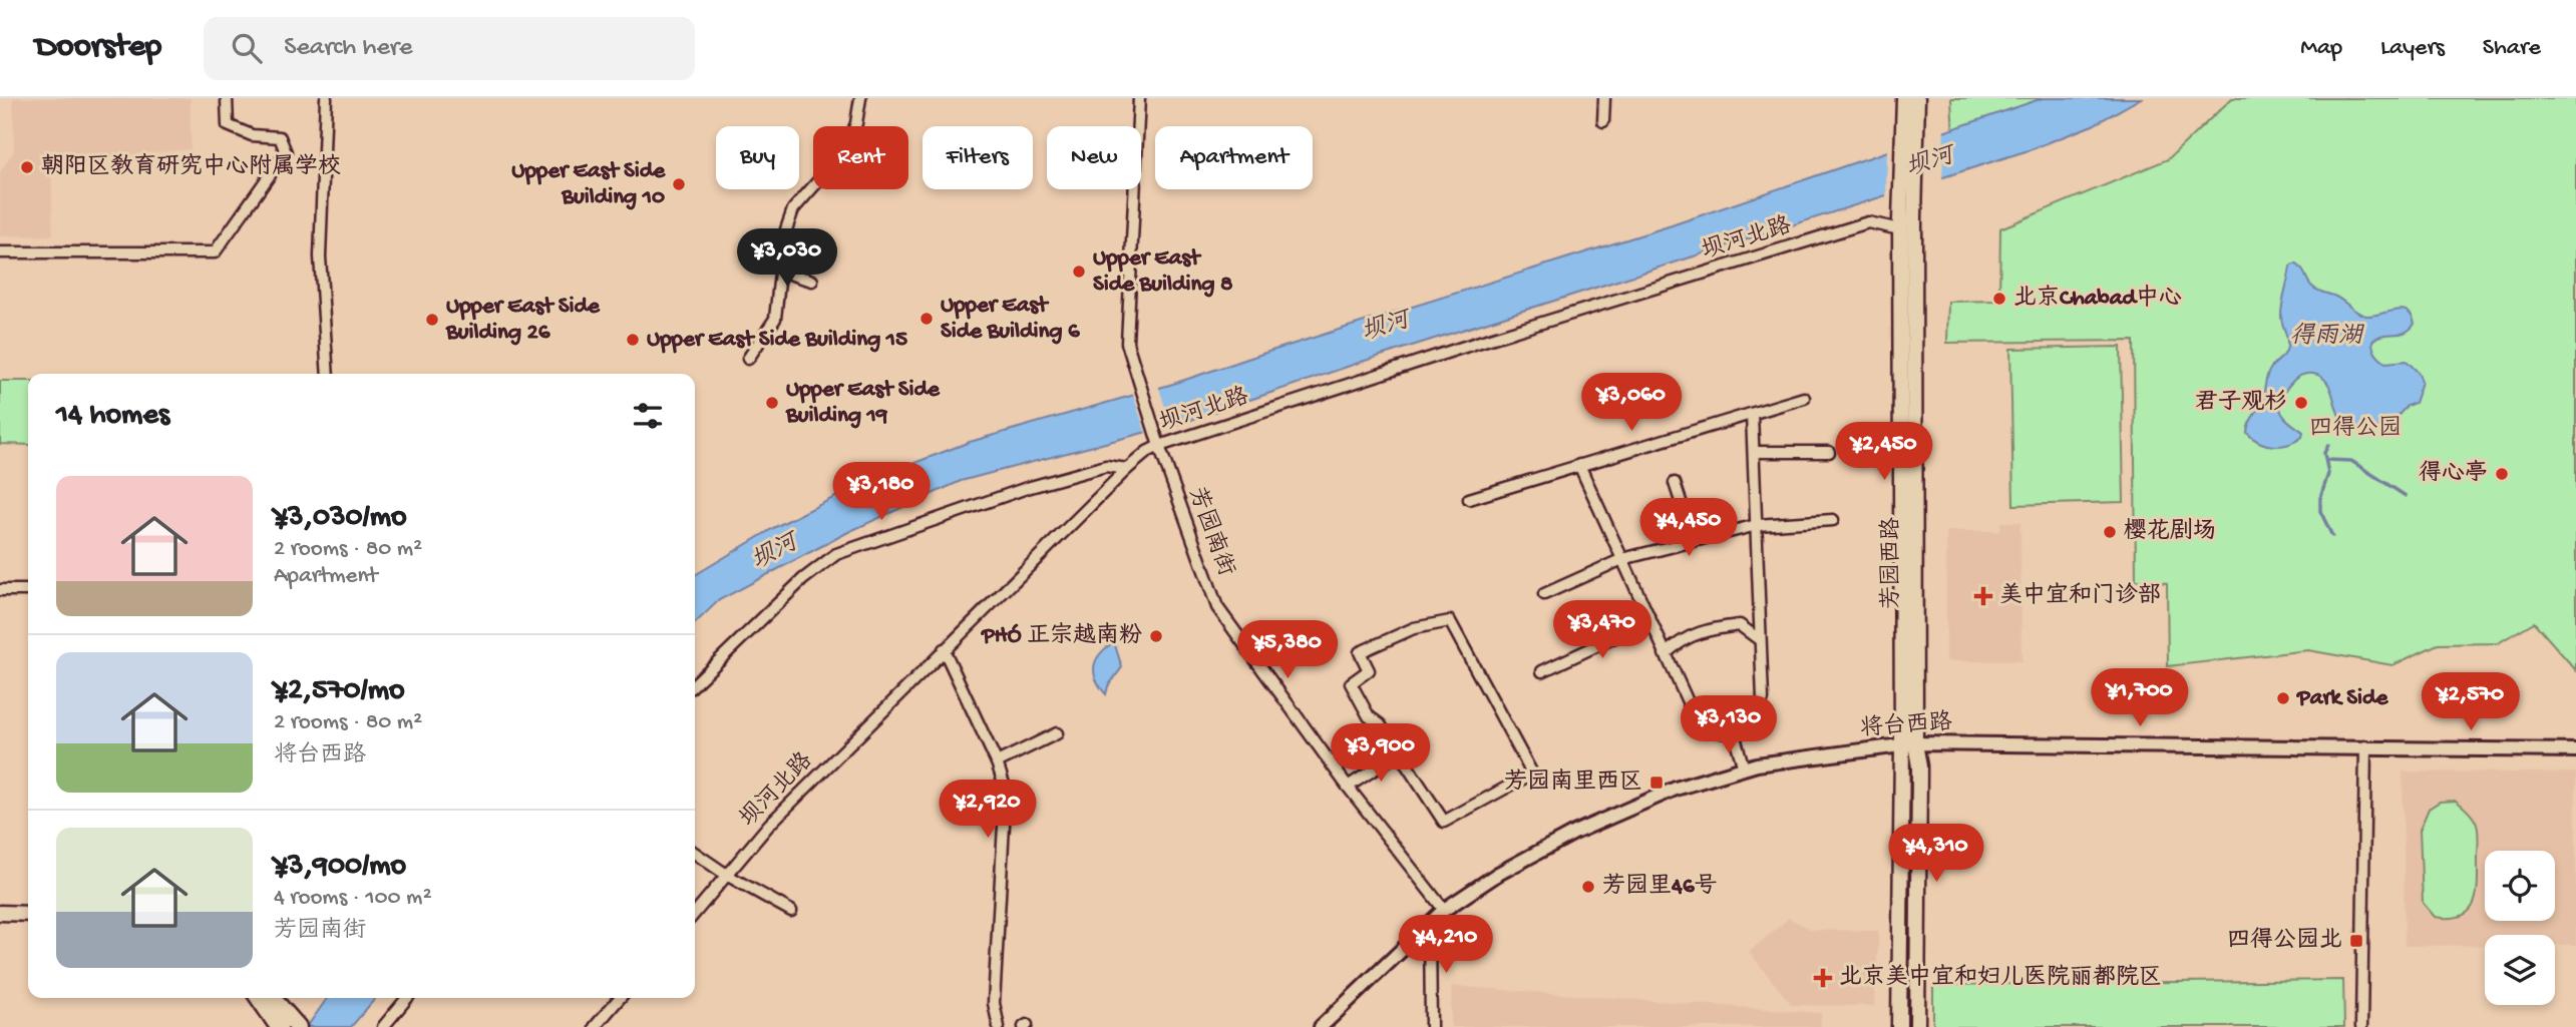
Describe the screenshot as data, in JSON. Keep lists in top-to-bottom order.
{
  "streets": {
    "main road": ["芳园西路"],
    "street": ["坝河北路", "芳园南街", "将台西路"]
  },
  "crossings": [
    ["坝河北路", "芳园南街"],
    ["坝河北路", "芳园西路"],
    ["芳园南街", "将台西路"],
    ["芳园西路", "将台西路"]
  ],
  "water": ["坝河", "得雨湖"],
  "parks": ["四得公园"],
  "places": {
    "other": [
      "朝阳区教育研究中心附属学校",
      "Upper East Side Building 10",
      "Upper East Side Building 8",
      "北京Chabad中心",
      "Upper East Side Building 6",
      "Upper East Side Building 26",
      "Upper East Side Building 15",
      "Upper East Side Building 19",
      "君子观杉",
      "得心亭",
      "樱花剧场",
      "PHÓ 正宗越南粉",
      "Park Side",
      "芳园里46号"
    ],
    "health": ["美中宜和门诊部", "北京美中宜和妇儿医院丽都院区"],
    "transit": ["芳园南里西区", "四得公园北"]
  },
  "page": {
    "header": "Doorstep",
    "search": "Search here",
    "nav": ["Map", "Layers", "Share"],
    "chip": [
      "Buy",
      "Rent",
      "Filters",
      "New",
      "Apartment"
    ],
    "price": [
      "¥3,030",
      "¥3,060",
      "¥2,450",
      "¥3,180",
      "¥4,450",
      "¥3,470",
      "¥5,380",
      "¥1,700",
      "¥2,570",
      "¥3,130",
      "¥3,900",
      "¥2,920",
      "¥4,310",
      "¥4,210"
    ],
    "heading": "14 homes",
    "list": [
      {
        "name": "¥3,030/mo",
        "note": "2 rooms · 80 m² · Apartment"
      },
      {
        "name": "¥2,570/mo",
        "note": "2 rooms · 80 m² · 将台西路"
      },
      {
        "name": "¥3,900/mo",
        "note": "4 rooms · 100 m² · 芳园南街"
      }
    ]
  }
}
